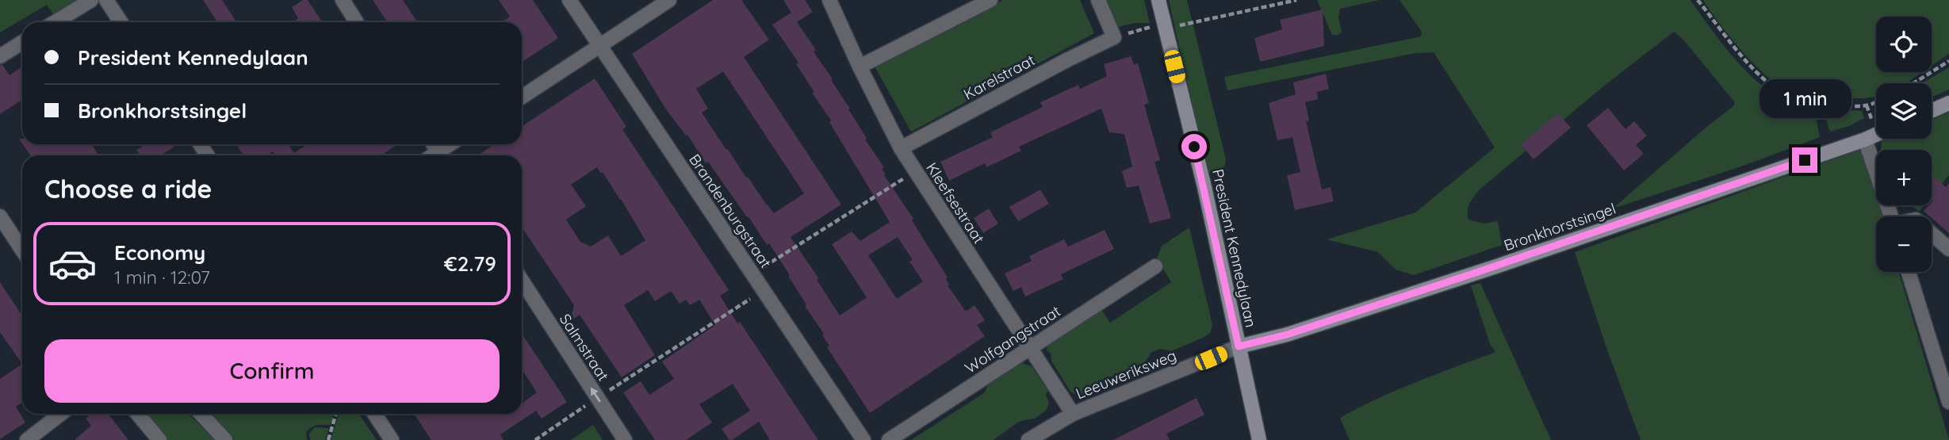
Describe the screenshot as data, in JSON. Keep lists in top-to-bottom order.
{
  "streets": {
    "street": [
      "Karelstraat",
      "Kleefsestraat",
      "Brandenburgstraat",
      "Bronkhorstsingel",
      "President Kennedylaan",
      "Wolfgangstraat",
      "Salmstraat",
      "Leeuweriksweg"
    ]
  },
  "crossings": [
    ["Karelstraat", "Kleefsestraat"],
    ["Kleefsestraat", "Wolfgangstraat"],
    ["Kleefsestraat", "Leeuweriksweg"],
    ["Bronkhorstsingel", "President Kennedylaan"],
    ["Bronkhorstsingel", "Leeuweriksweg"],
    ["President Kennedylaan", "Leeuweriksweg"]
  ],
  "one_way": ["Salmstraat"],
  "page": {
    "map_buttons": ["+", "−"],
    "banner": ["President Kennedylaan", "Bronkhorstsingel"],
    "bubble": "1 min",
    "heading": "Choose a ride",
    "list": [
      {
        "name": "Economy",
        "note": "1 min · 12:07",
        "value": "€2.79"
      }
    ],
    "buttons": "Confirm"
  }
}
